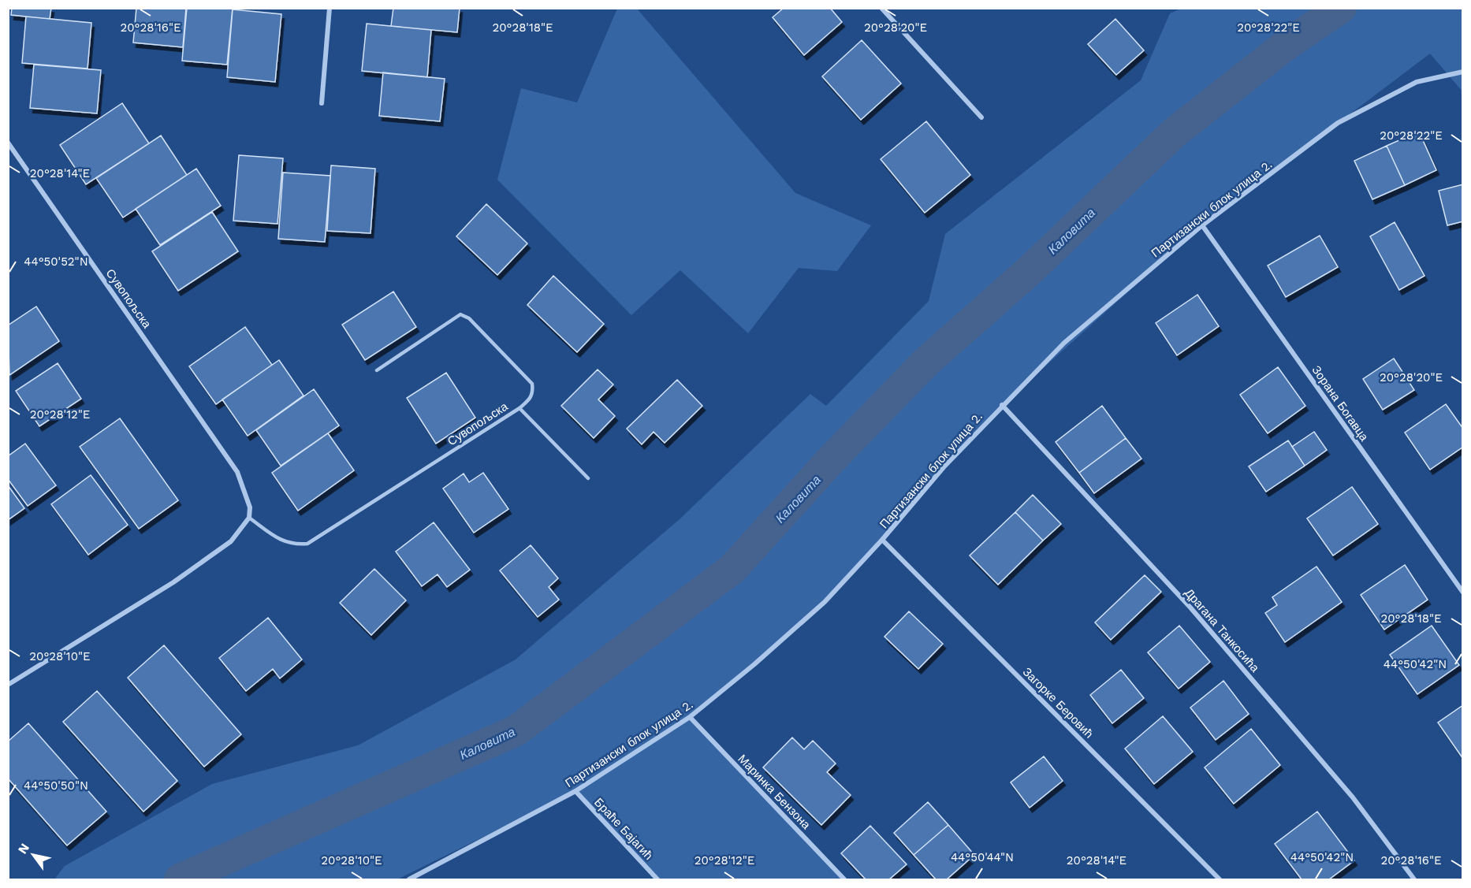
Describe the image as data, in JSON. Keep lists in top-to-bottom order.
{
  "streets": {
    "street": [
      "Партизански блок улица 2.",
      "Сувопољска",
      "Зорана Богавца",
      "Драгана Танкосића",
      "Загорке Беровић",
      "Маринка Бензона",
      "Браће Бајагић"
    ]
  },
  "crossings": [
    ["Партизански блок улица 2.", "Зорана Богавца"],
    ["Партизански блок улица 2.", "Драгана Танкосића"],
    ["Партизански блок улица 2.", "Загорке Беровић"],
    ["Партизански блок улица 2.", "Маринка Бензона"],
    ["Партизански блок улица 2.", "Браће Бајагић"]
  ],
  "water": ["Каловита"],
  "north": "top left",
  "coordinates": [
    "20°28'22\"E",
    "20°28'16\"E",
    "20°28'18\"E",
    "20°28'20\"E",
    "20°28'14\"E",
    "44°50'52\"N",
    "20°28'12\"E",
    "20°28'10\"E",
    "44°50'42\"N",
    "44°50'50\"N",
    "44°50'44\"N"
  ]
}
